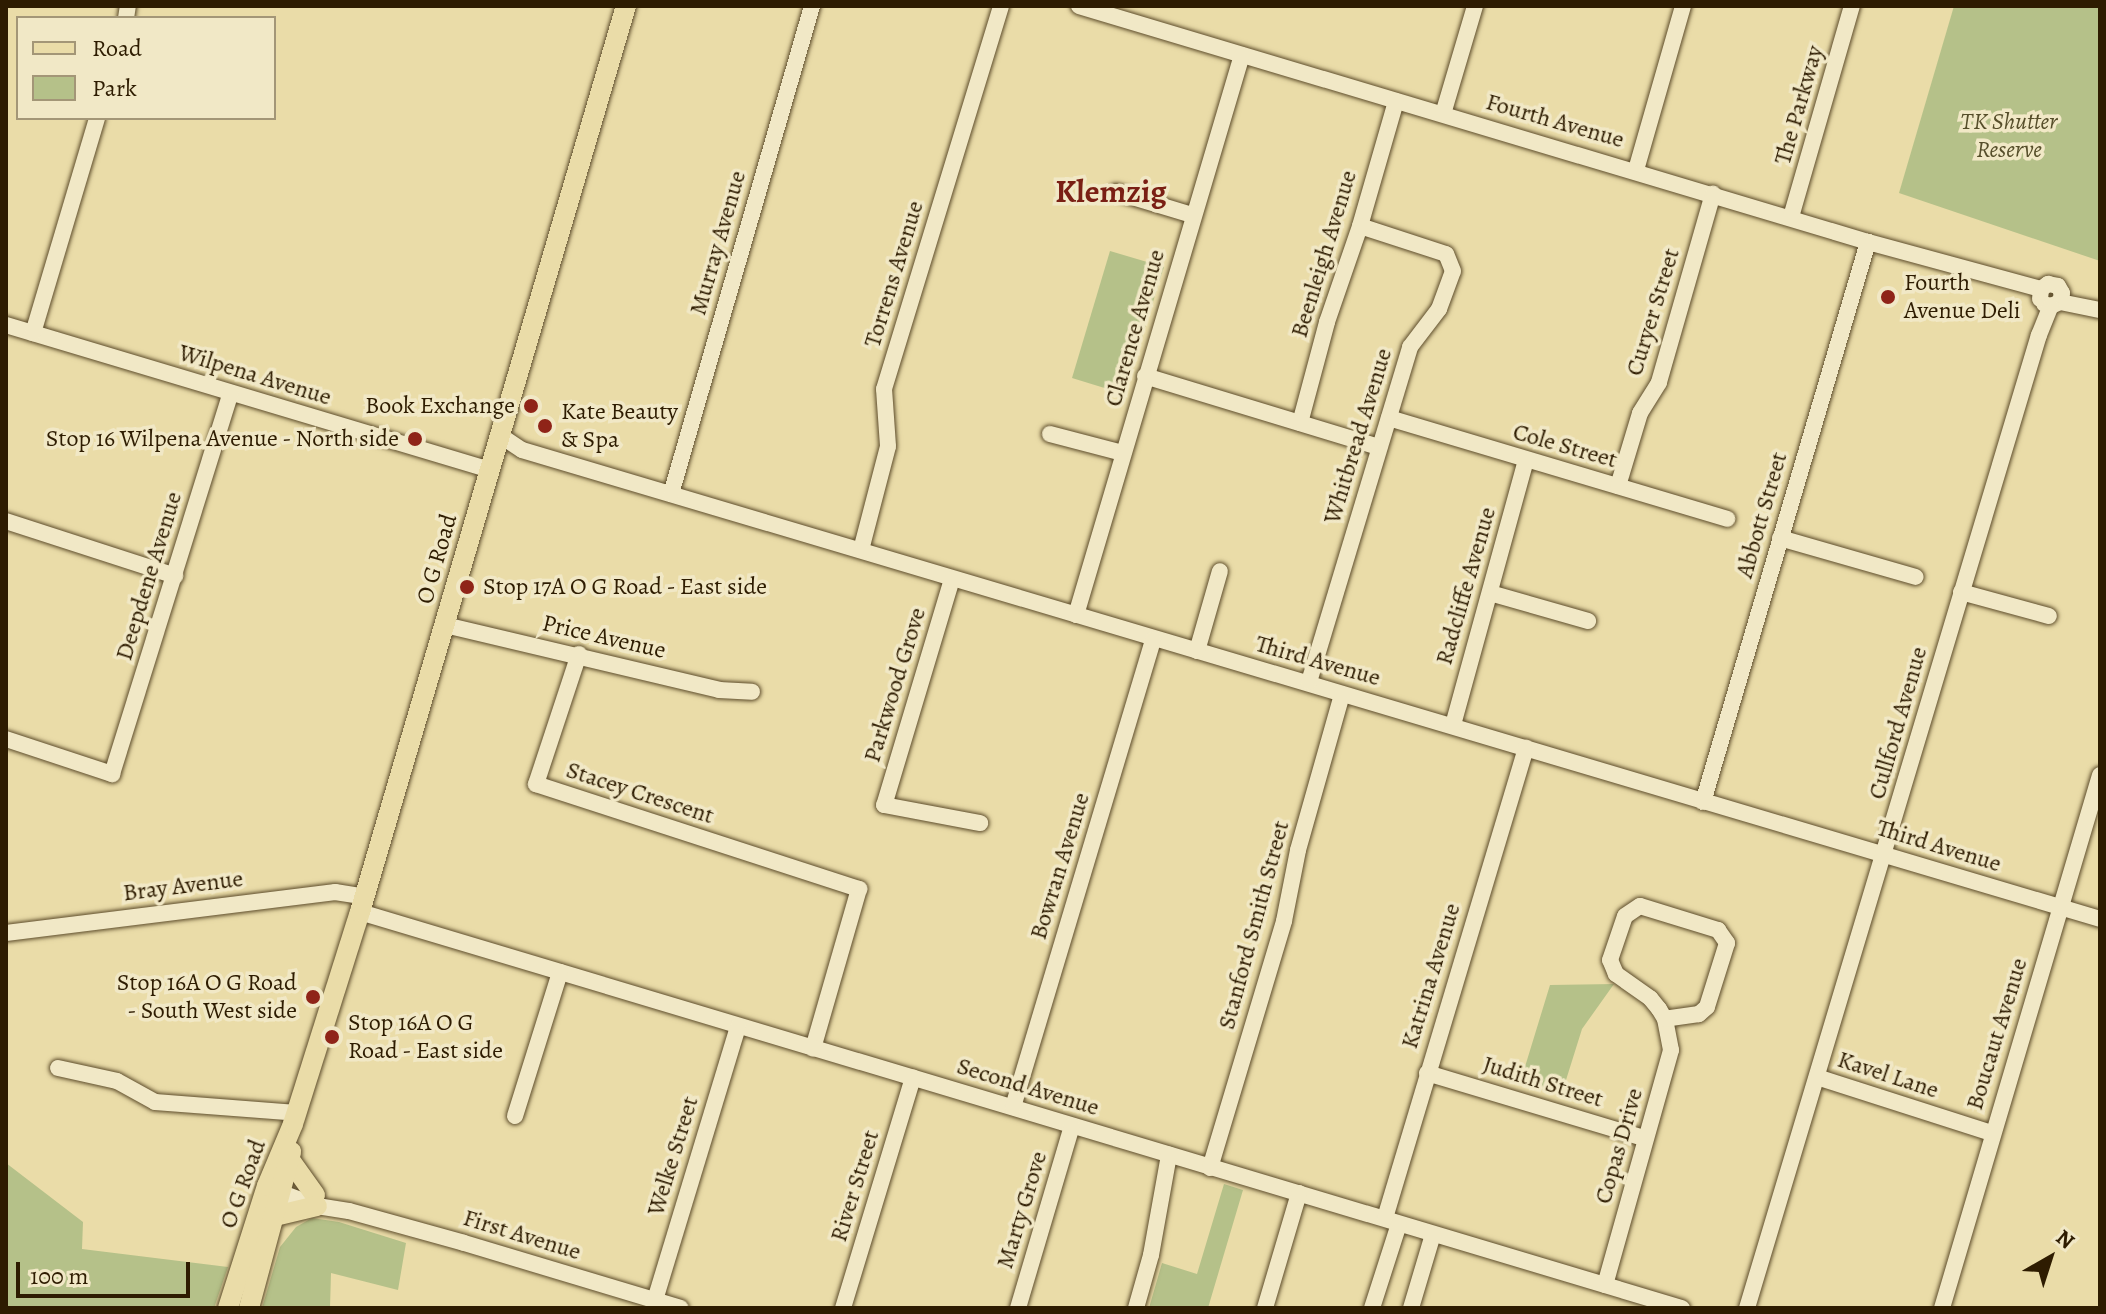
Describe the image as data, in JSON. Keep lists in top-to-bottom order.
{
  "streets": {
    "main road": ["O G Road"],
    "street": [
      "The Parkway",
      "Fourth Avenue",
      "Murray Avenue",
      "Beenleigh Avenue",
      "Torrens Avenue",
      "Curyer Street",
      "Clarence Avenue",
      "Wilpena Avenue",
      "Whitbread Avenue",
      "Cole Street",
      "Abbott Street",
      "Deepdene Avenue",
      "Radcliffe Avenue",
      "Price Avenue",
      "Third Avenue",
      "Parkwood Grove",
      "Cullford Avenue",
      "Stacey Crescent",
      "Bowran Avenue",
      "Bray Avenue",
      "Stanford Smith Street",
      "Katrina Avenue",
      "Boucaut Avenue",
      "Kavel Lane",
      "Judith Street",
      "Second Avenue",
      "Copas Drive",
      "Welke Street",
      "River Street",
      "Marty Grove",
      "First Avenue"
    ]
  },
  "crossings": [
    ["The Parkway", "Fourth Avenue"],
    ["Fourth Avenue", "Beenleigh Avenue"],
    ["Fourth Avenue", "Curyer Street"],
    ["Fourth Avenue", "Clarence Avenue"],
    ["Fourth Avenue", "Abbott Street"],
    ["Fourth Avenue", "Cullford Avenue"],
    ["Murray Avenue", "Third Avenue"],
    ["Beenleigh Avenue", "Whitbread Avenue"],
    ["Torrens Avenue", "Third Avenue"],
    ["Curyer Street", "Cole Street"],
    ["Clarence Avenue", "Third Avenue"],
    ["Wilpena Avenue", "O G Road"],
    ["Wilpena Avenue", "Deepdene Avenue"],
    ["Wilpena Avenue", "Third Avenue"],
    ["Whitbread Avenue", "Cole Street"],
    ["Whitbread Avenue", "Third Avenue"],
    ["Cole Street", "Radcliffe Avenue"],
    ["Abbott Street", "Third Avenue"],
    ["O G Road", "Price Avenue"],
    ["O G Road", "Third Avenue"],
    ["O G Road", "Bray Avenue"],
    ["O G Road", "Second Avenue"],
    ["O G Road", "First Avenue"],
    ["Radcliffe Avenue", "Third Avenue"],
    ["Price Avenue", "Stacey Crescent"],
    ["Third Avenue", "Parkwood Grove"],
    ["Third Avenue", "Cullford Avenue"],
    ["Third Avenue", "Bowran Avenue"],
    ["Third Avenue", "Stanford Smith Street"],
    ["Third Avenue", "Katrina Avenue"],
    ["Third Avenue", "Boucaut Avenue"],
    ["Cullford Avenue", "Kavel Lane"],
    ["Stacey Crescent", "Second Avenue"],
    ["Bowran Avenue", "Second Avenue"],
    ["Bray Avenue", "Second Avenue"],
    ["Stanford Smith Street", "Second Avenue"],
    ["Katrina Avenue", "Judith Street"],
    ["Katrina Avenue", "Second Avenue"],
    ["Boucaut Avenue", "Kavel Lane"],
    ["Judith Street", "Copas Drive"],
    ["Second Avenue", "Copas Drive"],
    ["Second Avenue", "Welke Street"],
    ["Second Avenue", "River Street"],
    ["Second Avenue", "Marty Grove"],
    ["Welke Street", "First Avenue"]
  ],
  "districts": ["Klemzig"],
  "parks": ["TK Shutter Reserve"],
  "places": [
    "Fourth Avenue Deli",
    "Book Exchange",
    "Kate Beauty & Spa",
    "Stop 16 Wilpena Avenue - North side",
    "Stop 17A O G Road - East side",
    "Stop 16A O G Road - South West side",
    "Stop 16A O G Road - East side"
  ],
  "legend": ["Road", "Park"],
  "scale_bar": "100 m",
  "north": "top right"
}
